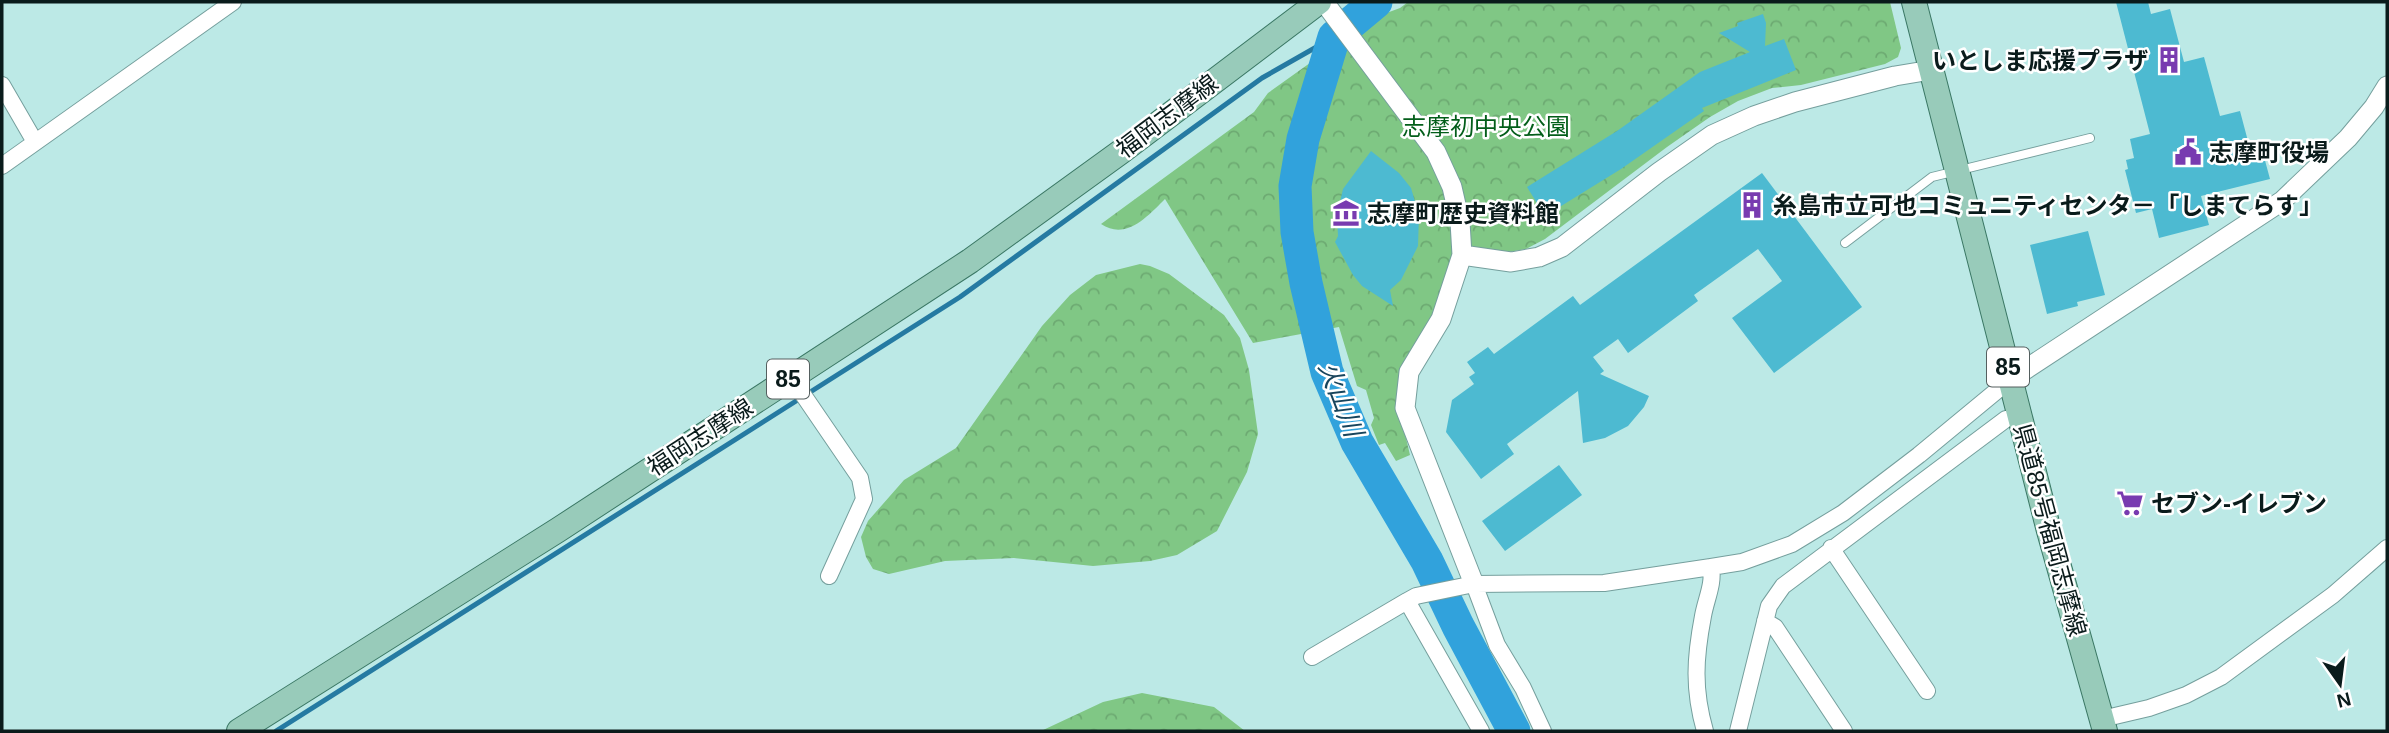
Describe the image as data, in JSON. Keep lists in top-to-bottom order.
{
  "streets": {
    "main road": ["福岡志摩線", "85", "県道85号福岡志摩線"]
  },
  "water": ["火山川"],
  "parks": ["志摩初中央公園"],
  "places": {
    "building": ["いとしま応援プラザ", "糸島市立可也コミュニティセンタ－「しまてらす」"],
    "public building": ["志摩町役場"],
    "museum": ["志摩町歴史資料館"],
    "supermarket": ["セブン-イレブン"]
  },
  "north": "bottom"
}
